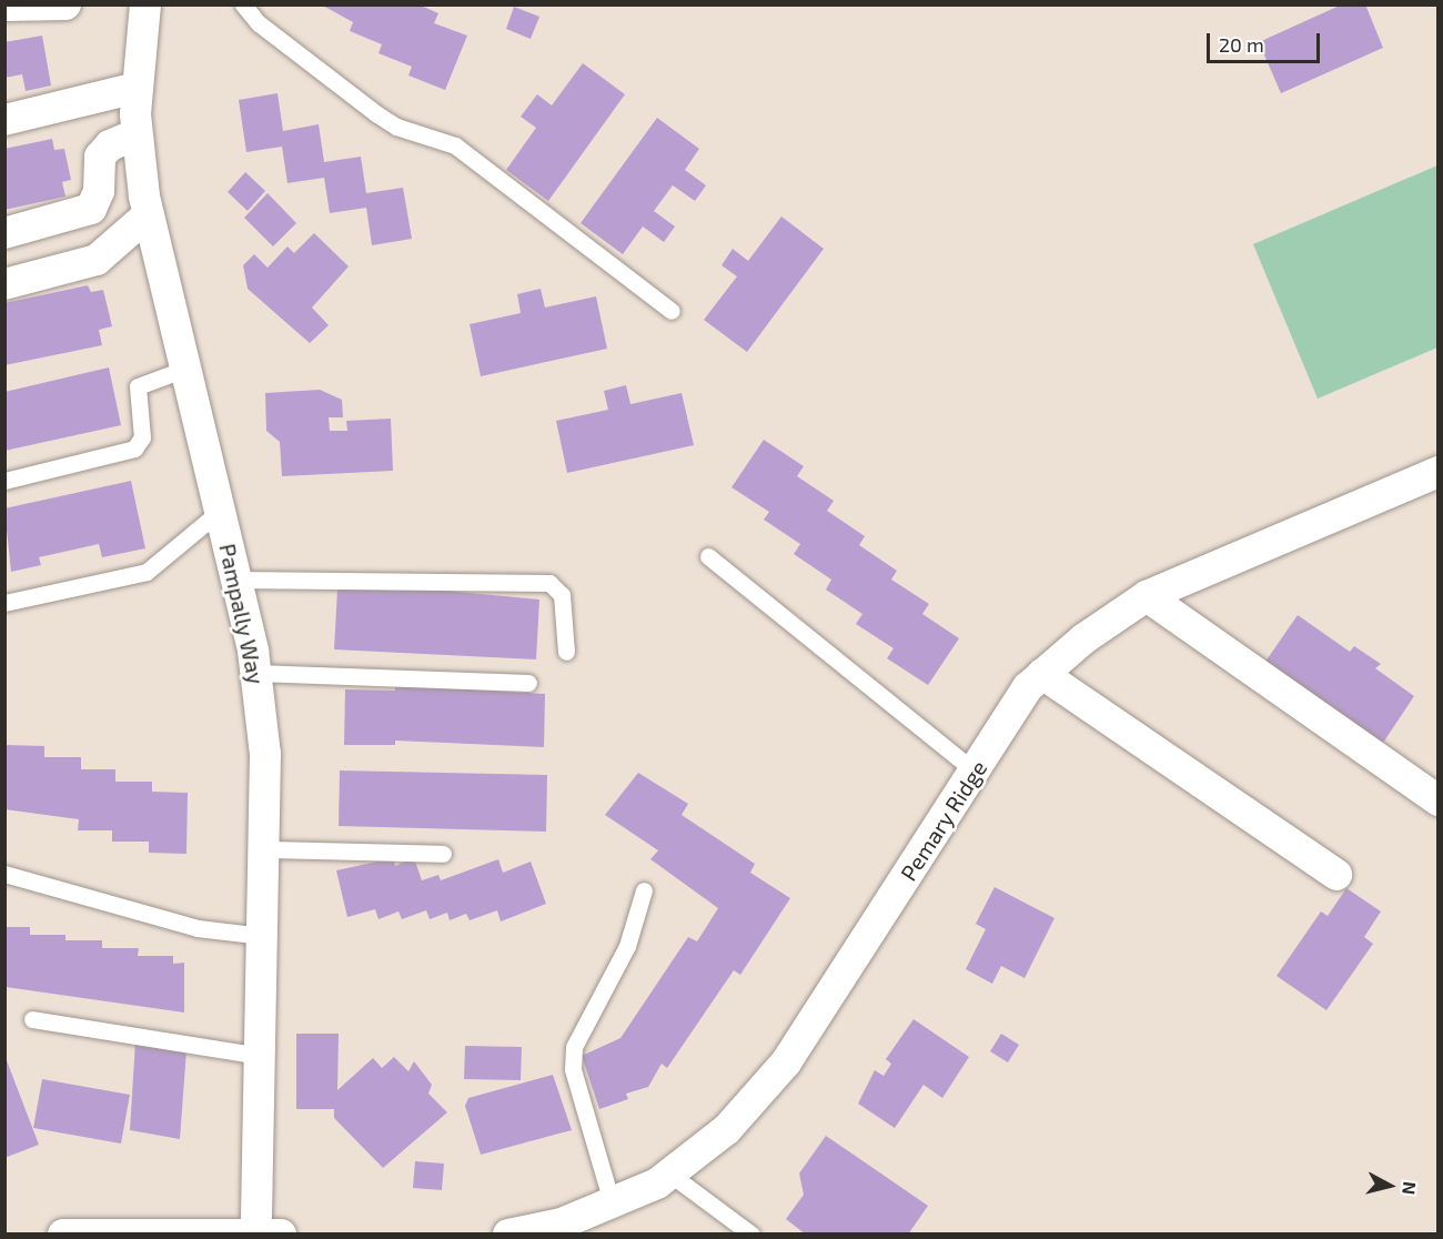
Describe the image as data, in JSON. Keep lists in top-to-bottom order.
{
  "streets": {
    "street": ["Pampally Way", "Pemary Ridge"]
  },
  "scale_bar": "20 m",
  "north": "right"
}
